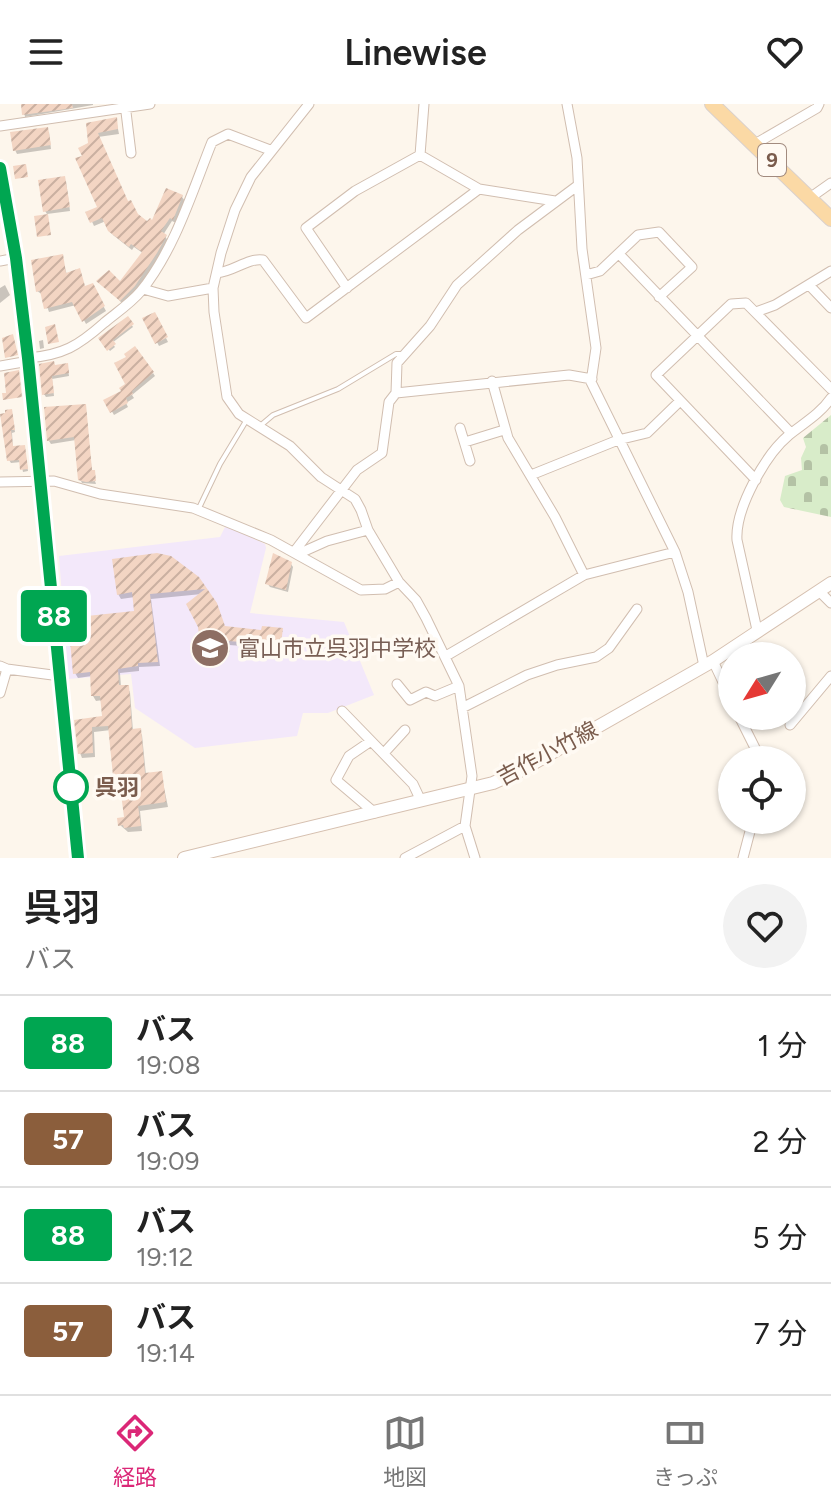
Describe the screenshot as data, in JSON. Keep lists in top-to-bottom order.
{
  "streets": {
    "main road": ["9", "吉作小竹線"]
  },
  "places": {
    "school or university": ["富山市立呉羽中学校"],
    "other": ["呉羽"]
  },
  "lines": ["bus line 88"],
  "north": "bottom left",
  "page": {
    "header": "Linewise",
    "on_map": "88",
    "heading": ["呉羽", "バス"],
    "list": [
      {
        "mark": "88",
        "name": "バス",
        "note": "19:08",
        "value": "1 分"
      },
      {
        "mark": "57",
        "name": "バス",
        "note": "19:09",
        "value": "2 分"
      },
      {
        "mark": "88",
        "name": "バス",
        "note": "19:12",
        "value": "5 分"
      },
      {
        "mark": "57",
        "name": "バス",
        "note": "19:14",
        "value": "7 分"
      }
    ],
    "tabs": ["経路", "地図", "きっぷ"]
  }
}
